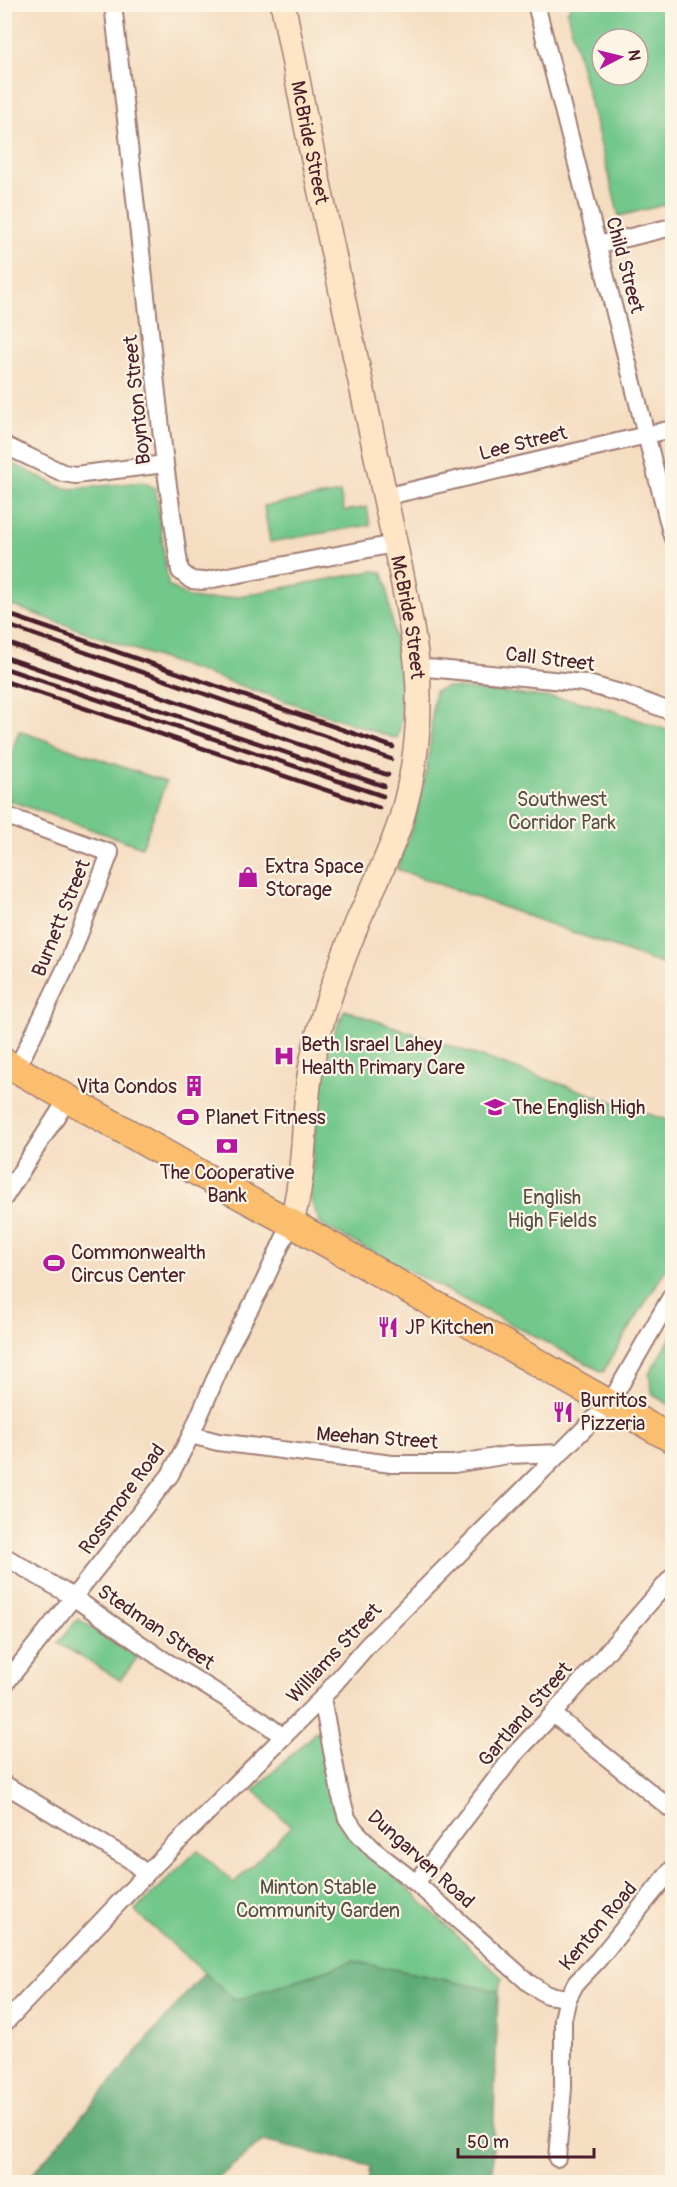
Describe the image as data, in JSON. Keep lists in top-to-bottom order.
{
  "streets": {
    "street": [
      "McBride Street",
      "Child Street",
      "Boynton Street",
      "Lee Street",
      "Call Street",
      "Burnett Street",
      "Meehan Street",
      "Rossmore Road",
      "Stedman Street",
      "Williams Street",
      "Gartland Street",
      "Dungarven Road",
      "Kenton Road"
    ]
  },
  "crossings": [
    ["McBride Street", "Boynton Street"],
    ["McBride Street", "Lee Street"],
    ["McBride Street", "Call Street"],
    ["McBride Street", "Rossmore Road"],
    ["Child Street", "Lee Street"],
    ["Meehan Street", "Rossmore Road"],
    ["Meehan Street", "Williams Street"],
    ["Rossmore Road", "Stedman Street"],
    ["Stedman Street", "Williams Street"],
    ["Williams Street", "Dungarven Road"],
    ["Gartland Street", "Dungarven Road"],
    ["Dungarven Road", "Kenton Road"]
  ],
  "parks": ["Southwest Corridor Park", "English High Fields", "Minton Stable Community Garden"],
  "places": {
    "shop": ["Extra Space Storage"],
    "hospital": ["Beth Israel Lahey Health Primary Care"],
    "building": ["Vita Condos"],
    "school or university": ["The English High"],
    "sports": ["Planet Fitness", "Commonwealth Circus Center"],
    "bank": ["The Cooperative Bank"],
    "restaurant": ["JP Kitchen", "Burritos Pizzeria"]
  },
  "scale_bar": "50 m",
  "north": "right"
}
